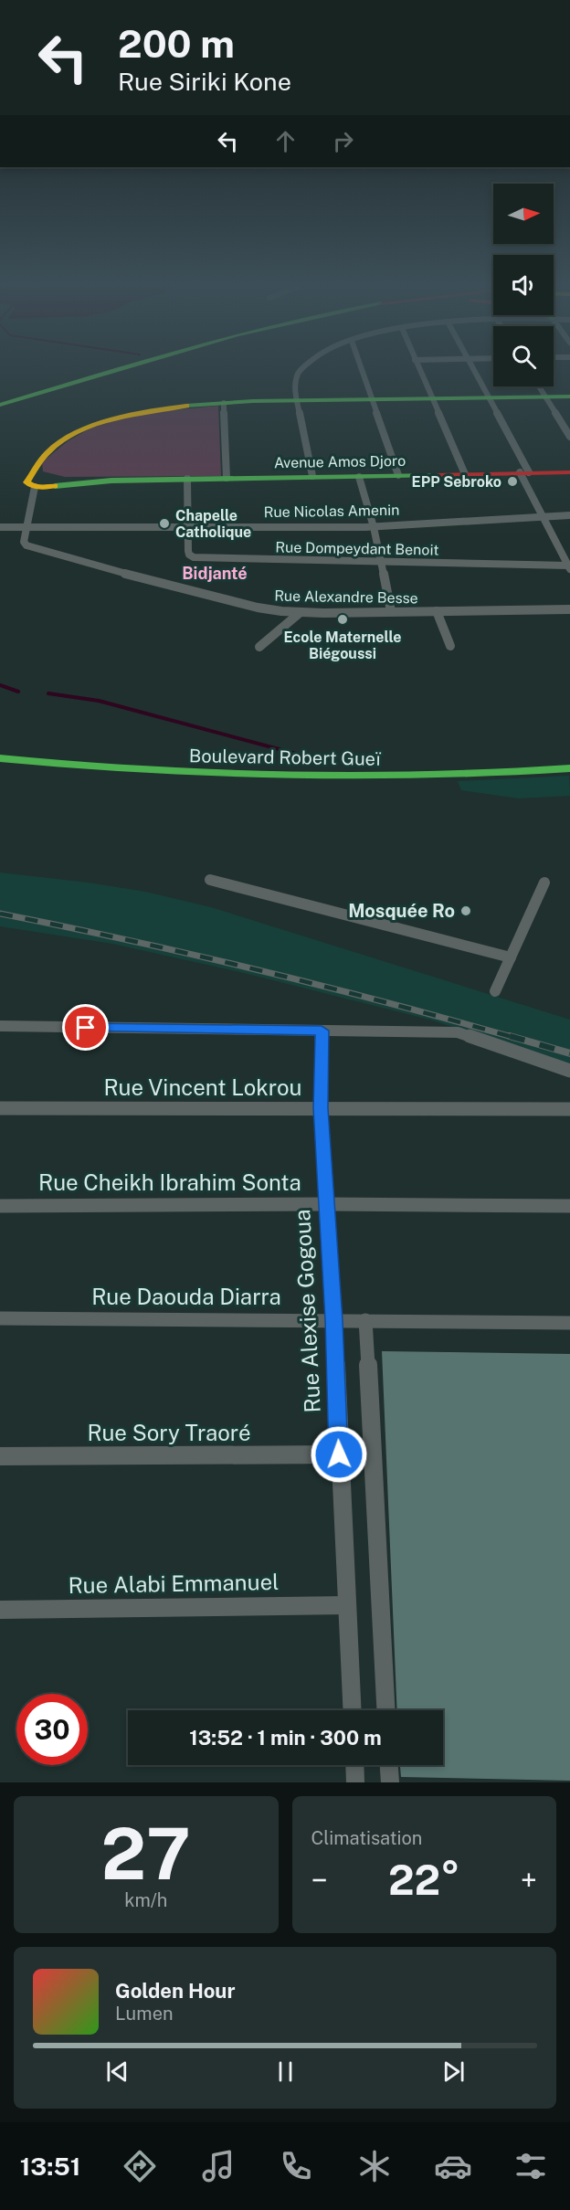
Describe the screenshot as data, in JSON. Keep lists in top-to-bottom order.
{
  "streets": {
    "main road": ["Avenue Amos Djoro", "Boulevard Robert Gueï"],
    "street": [
      "Rue Nicolas Amenin",
      "Rue Dompeydant Benoit",
      "Rue Alexandre Besse",
      "Rue Vincent Lokrou",
      "Rue Cheikh Ibrahim Sonta",
      "Rue Daouda Diarra",
      "Rue Alexise Gogoua",
      "Rue Sory Traoré",
      "Rue Alabi Emmanuel"
    ]
  },
  "crossings": [
    ["Avenue Amos Djoro", "Rue Dompeydant Benoit"],
    ["Rue Nicolas Amenin", "Rue Dompeydant Benoit"],
    ["Rue Nicolas Amenin", "Rue Alexandre Besse"],
    ["Rue Vincent Lokrou", "Rue Alexise Gogoua"],
    ["Rue Cheikh Ibrahim Sonta", "Rue Alexise Gogoua"],
    ["Rue Daouda Diarra", "Rue Alexise Gogoua"],
    ["Rue Alexise Gogoua", "Rue Sory Traoré"],
    ["Rue Alexise Gogoua", "Rue Alabi Emmanuel"]
  ],
  "districts": ["Bidjanté"],
  "places": [
    "EPP Sebroko",
    "Chapelle Catholique",
    "Ecole Maternelle Biégoussi",
    "Mosquée Ro"
  ],
  "north": "right",
  "page": {
    "turn": ["200 m", "Rue Siriki Kone"],
    "limit": "30",
    "trip": "13:52 · 1 min · 300 m",
    "tile": [
      ["27", "km/h"],
      "Climatisation"
    ],
    "heat": ["−", "22°", "+"],
    "song": ["Golden Hour", "Lumen"],
    "tabs": "13:51"
  }
}
